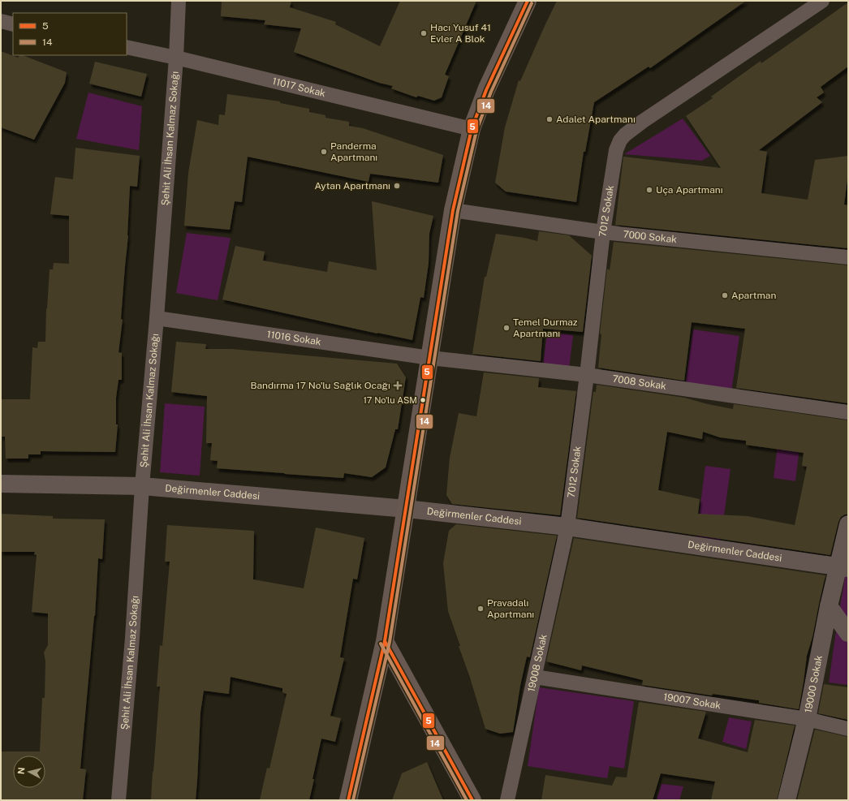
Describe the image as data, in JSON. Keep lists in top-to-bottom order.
{
  "streets": {
    "street": ["Değirmenler Caddesi", "19000 Sokak"],
    "lane": [
      "11017 Sokak",
      "Şehit Ali İhsan Kalmaz Sokağı",
      "7012 Sokak",
      "7000 Sokak",
      "11016 Sokak",
      "7008 Sokak",
      "19008 Sokak",
      "19007 Sokak"
    ]
  },
  "crossings": [
    ["11017 Sokak", "Şehit Ali İhsan Kalmaz Sokağı"],
    ["Şehit Ali İhsan Kalmaz Sokağı", "11016 Sokak"],
    ["Şehit Ali İhsan Kalmaz Sokağı", "Değirmenler Caddesi"],
    ["7012 Sokak", "7000 Sokak"],
    ["7012 Sokak", "7008 Sokak"],
    ["7012 Sokak", "Değirmenler Caddesi"],
    ["7012 Sokak", "19008 Sokak"],
    ["11016 Sokak", "7008 Sokak"],
    ["Değirmenler Caddesi", "19008 Sokak"],
    ["Değirmenler Caddesi", "19000 Sokak"],
    ["19008 Sokak", "19007 Sokak"],
    ["19000 Sokak", "19007 Sokak"]
  ],
  "places": {
    "other": [
      "Hacı Yusuf 41 Evler A Blok",
      "Adalet Apartmanı",
      "Panderma Apartmanı",
      "Aytan Apartmanı",
      "Uça Apartmanı",
      "Apartman",
      "Temel Durmaz Apartmanı",
      "17 No'lu ASM",
      "Pravadalı Apartmanı"
    ],
    "health": ["Bandırma 17 No'lu Sağlık Ocağı"]
  },
  "lines": ["transit line 5", "transit line 14"],
  "legend": ["5", "14"],
  "north": "left"
}
